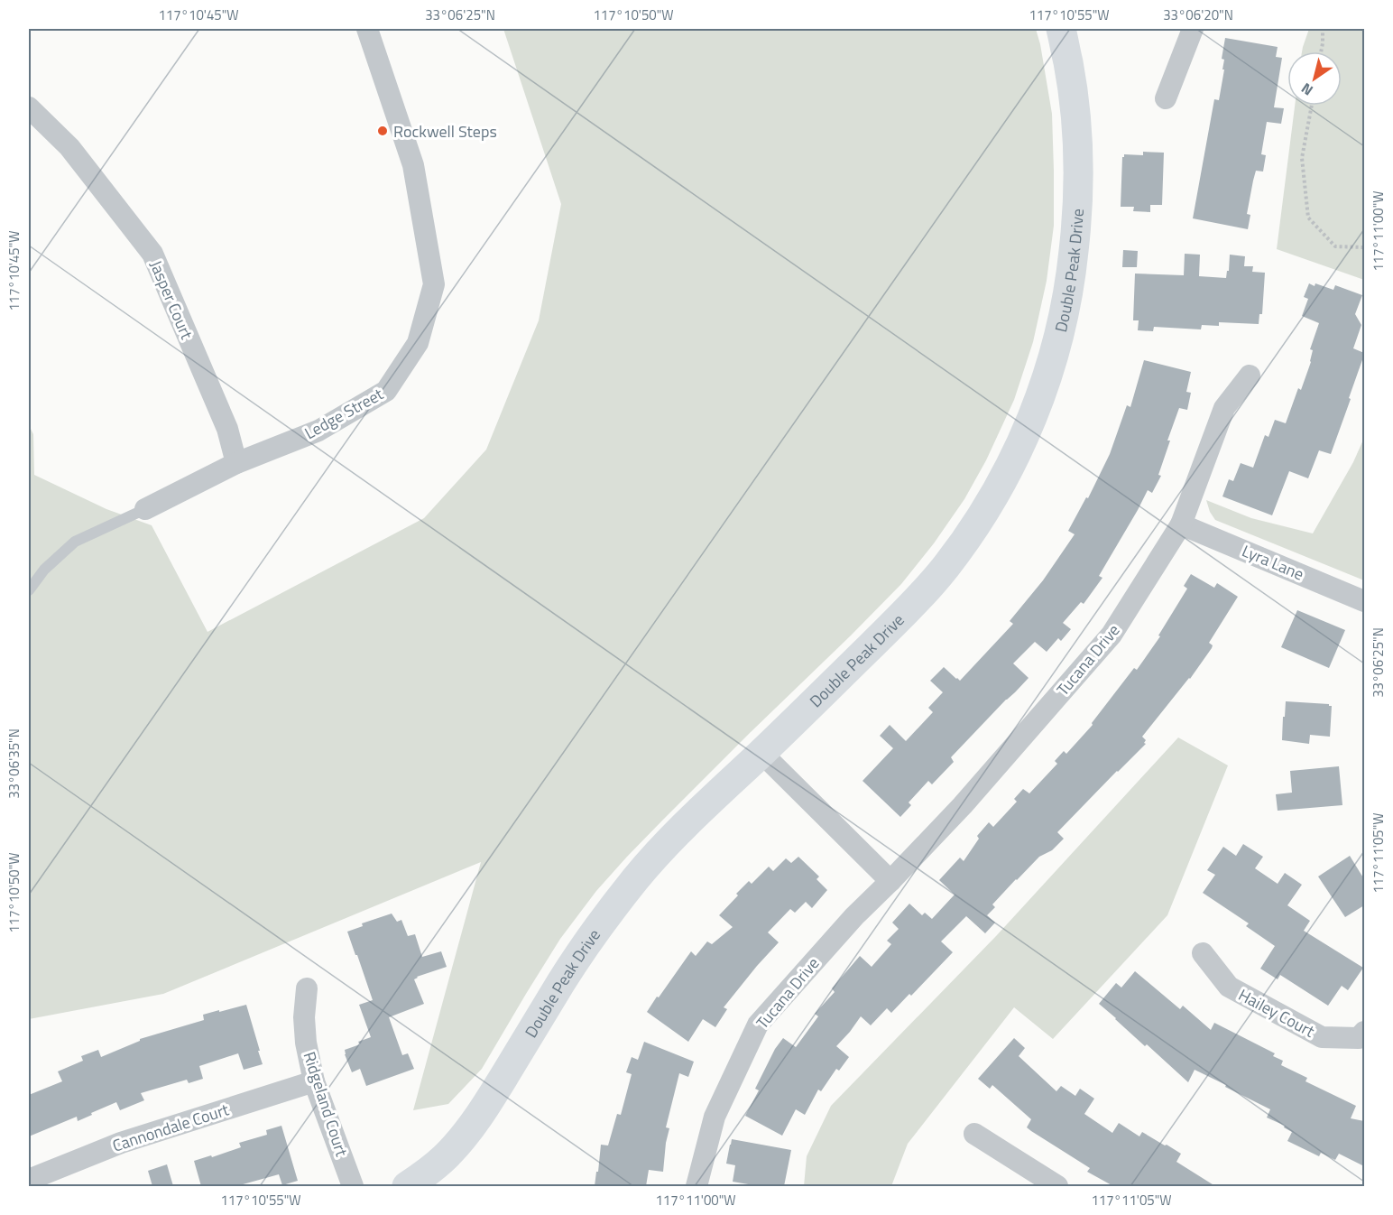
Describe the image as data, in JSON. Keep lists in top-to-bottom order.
{
  "streets": {
    "street": [
      "Double Peak Drive",
      "Jasper Court",
      "Ledge Street",
      "Lyra Lane",
      "Tucana Drive",
      "Hailey Court",
      "Ridgeland Court",
      "Cannondale Court"
    ]
  },
  "crossings": [
    ["Jasper Court", "Ledge Street"],
    ["Lyra Lane", "Tucana Drive"],
    ["Ridgeland Court", "Cannondale Court"]
  ],
  "places": ["Rockwell Steps"],
  "north": "bottom left",
  "coordinates": [
    "117°10'45\"W",
    "33°06'25\"N",
    "117°10'50\"W",
    "117°10'55\"W",
    "33°06'20\"N",
    "117°11'00\"W",
    "33°06'35\"N",
    "117°11'05\"W"
  ]
}
